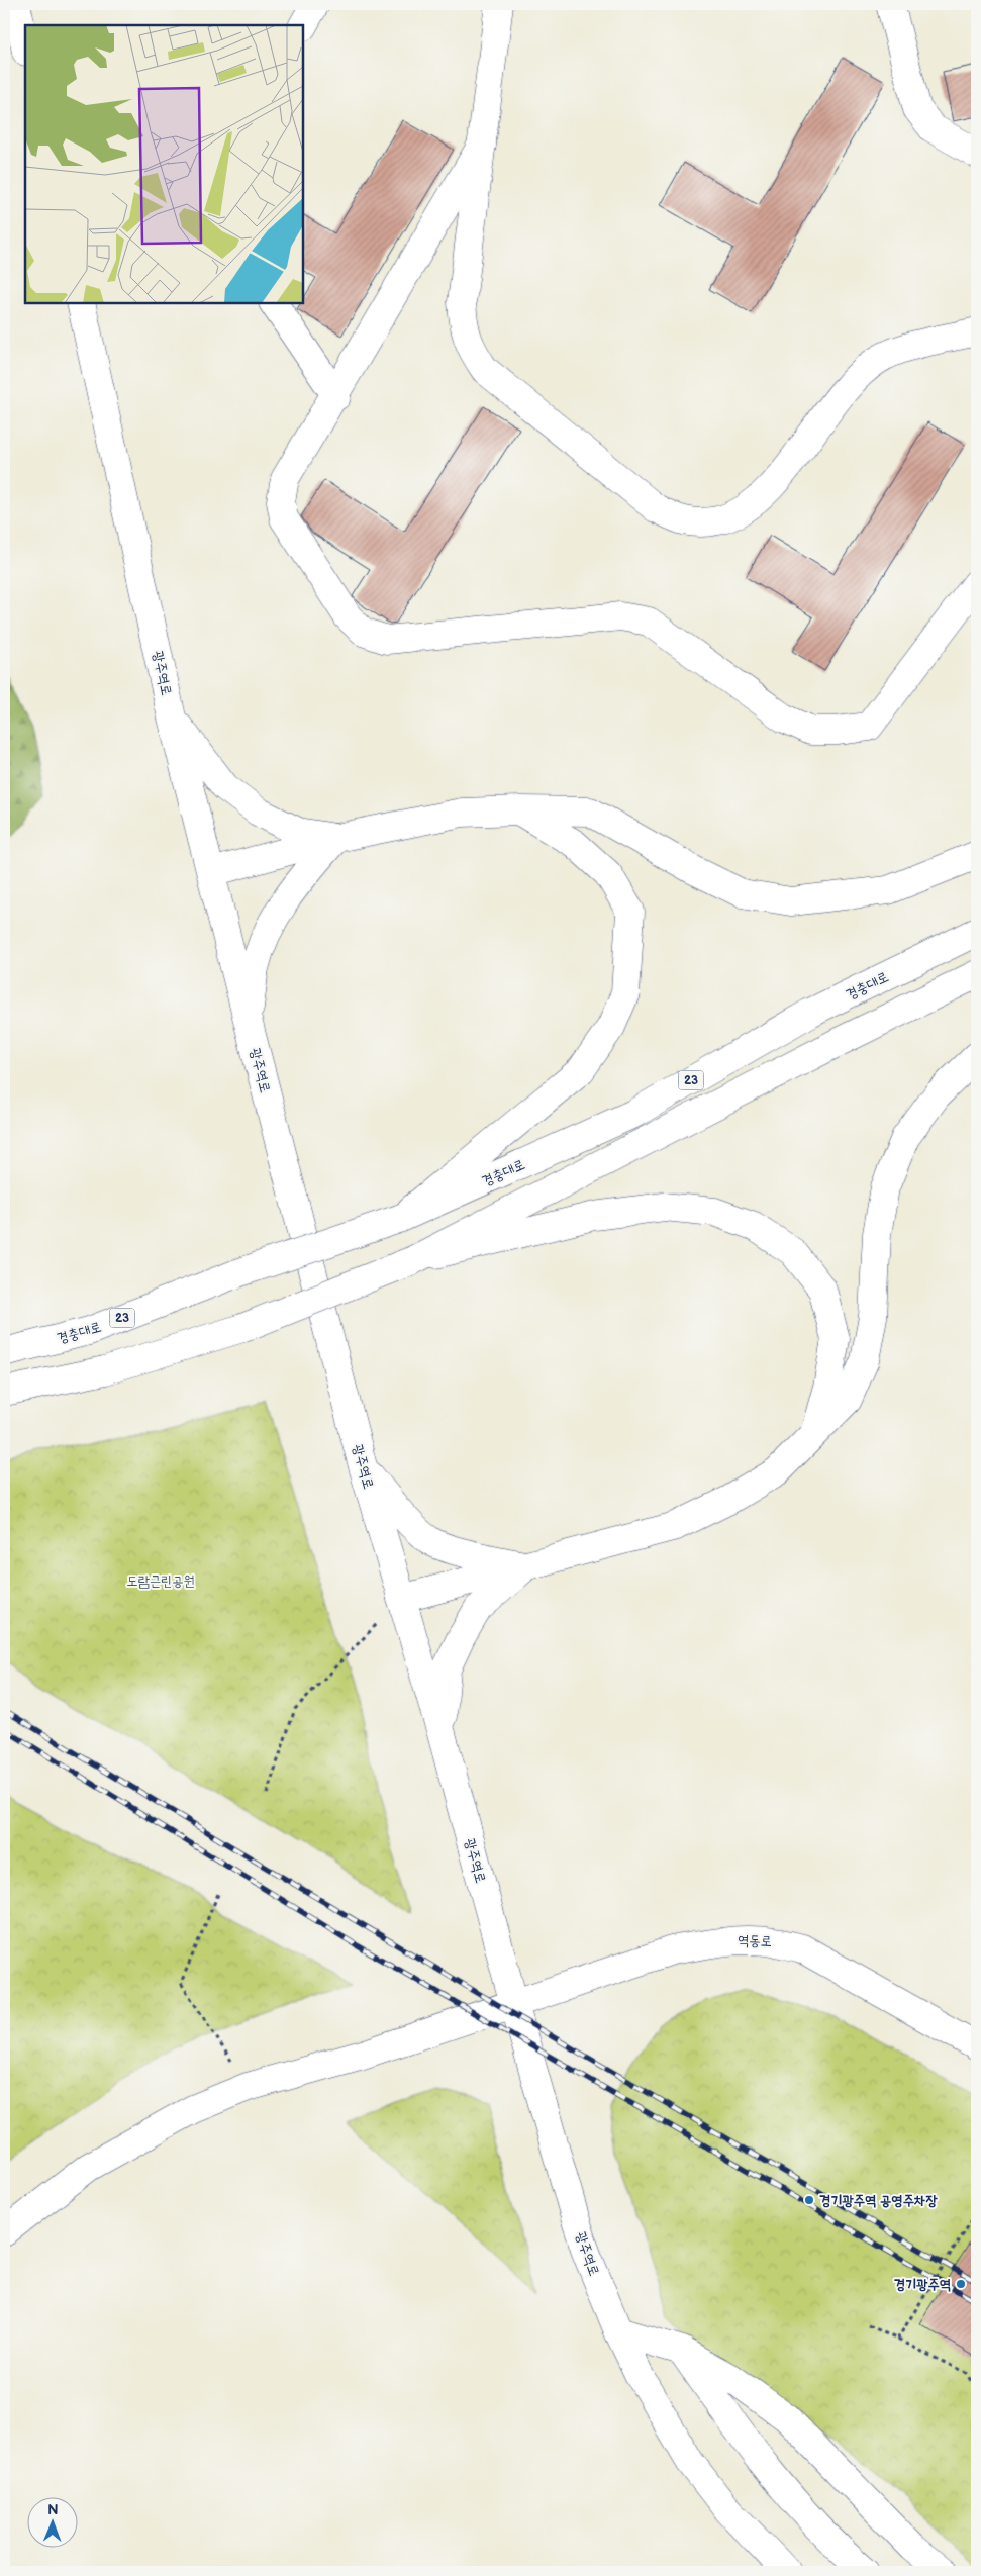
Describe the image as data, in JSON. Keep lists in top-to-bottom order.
{
  "streets": {
    "street": [
      "광주역로",
      "경충대로",
      "23",
      "역동로"
    ]
  },
  "crossings": [
    ["광주역로", "역동로"]
  ],
  "parks": ["도람근린공원"],
  "places": ["경기광주역 공영주차장", "경기광주역"],
  "north": "top"
}
